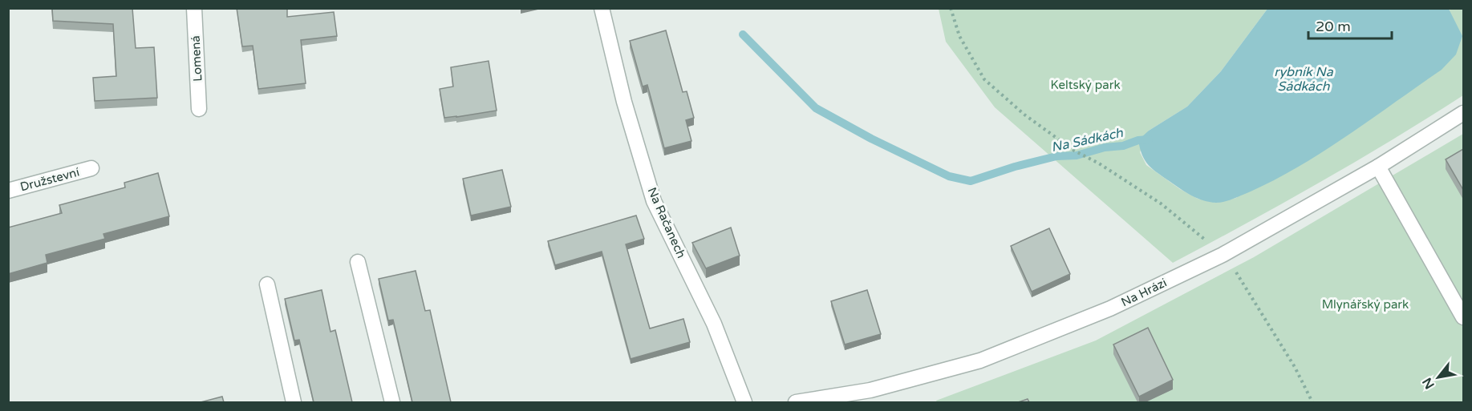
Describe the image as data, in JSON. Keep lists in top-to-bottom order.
{
  "streets": {
    "street": [
      "Lomená",
      "Družstevní",
      "Na Račanech",
      "Na Hrázi"
    ]
  },
  "water": ["rybník Na Sádkách", "Na Sádkách"],
  "parks": ["Keltský park", "Mlynářský park"],
  "scale_bar": "20 m",
  "north": "bottom left"
}
